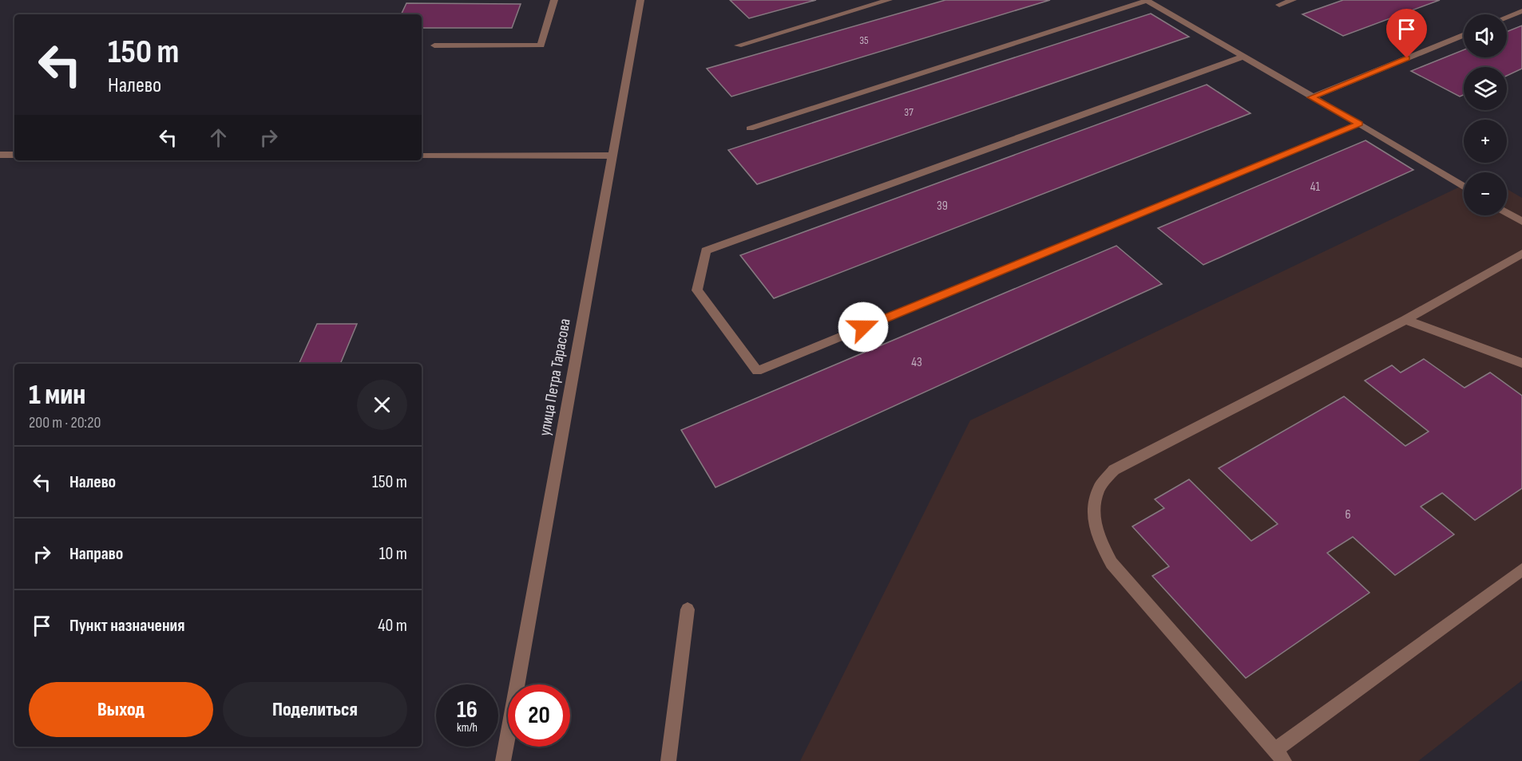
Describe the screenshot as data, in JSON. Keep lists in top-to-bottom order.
{
  "streets": {
    "street": ["улица Петра Тарасова"]
  },
  "house_numbers": [
    "35",
    "37",
    "41",
    "39",
    "43",
    "6"
  ],
  "page": {
    "map_buttons": ["+", "−"],
    "turn": ["150 m", "Налево"],
    "heading": ["1 мин", "200 m · 20:20"],
    "list": [
      {
        "name": "Налево",
        "value": "150 m"
      },
      {
        "name": "Направо",
        "value": "10 m"
      },
      {
        "name": "Пункт назначения",
        "value": "40 m"
      }
    ],
    "buttons": ["Выход", "Поделиться"],
    "speed": "16 km/h",
    "limit": "20"
  }
}
